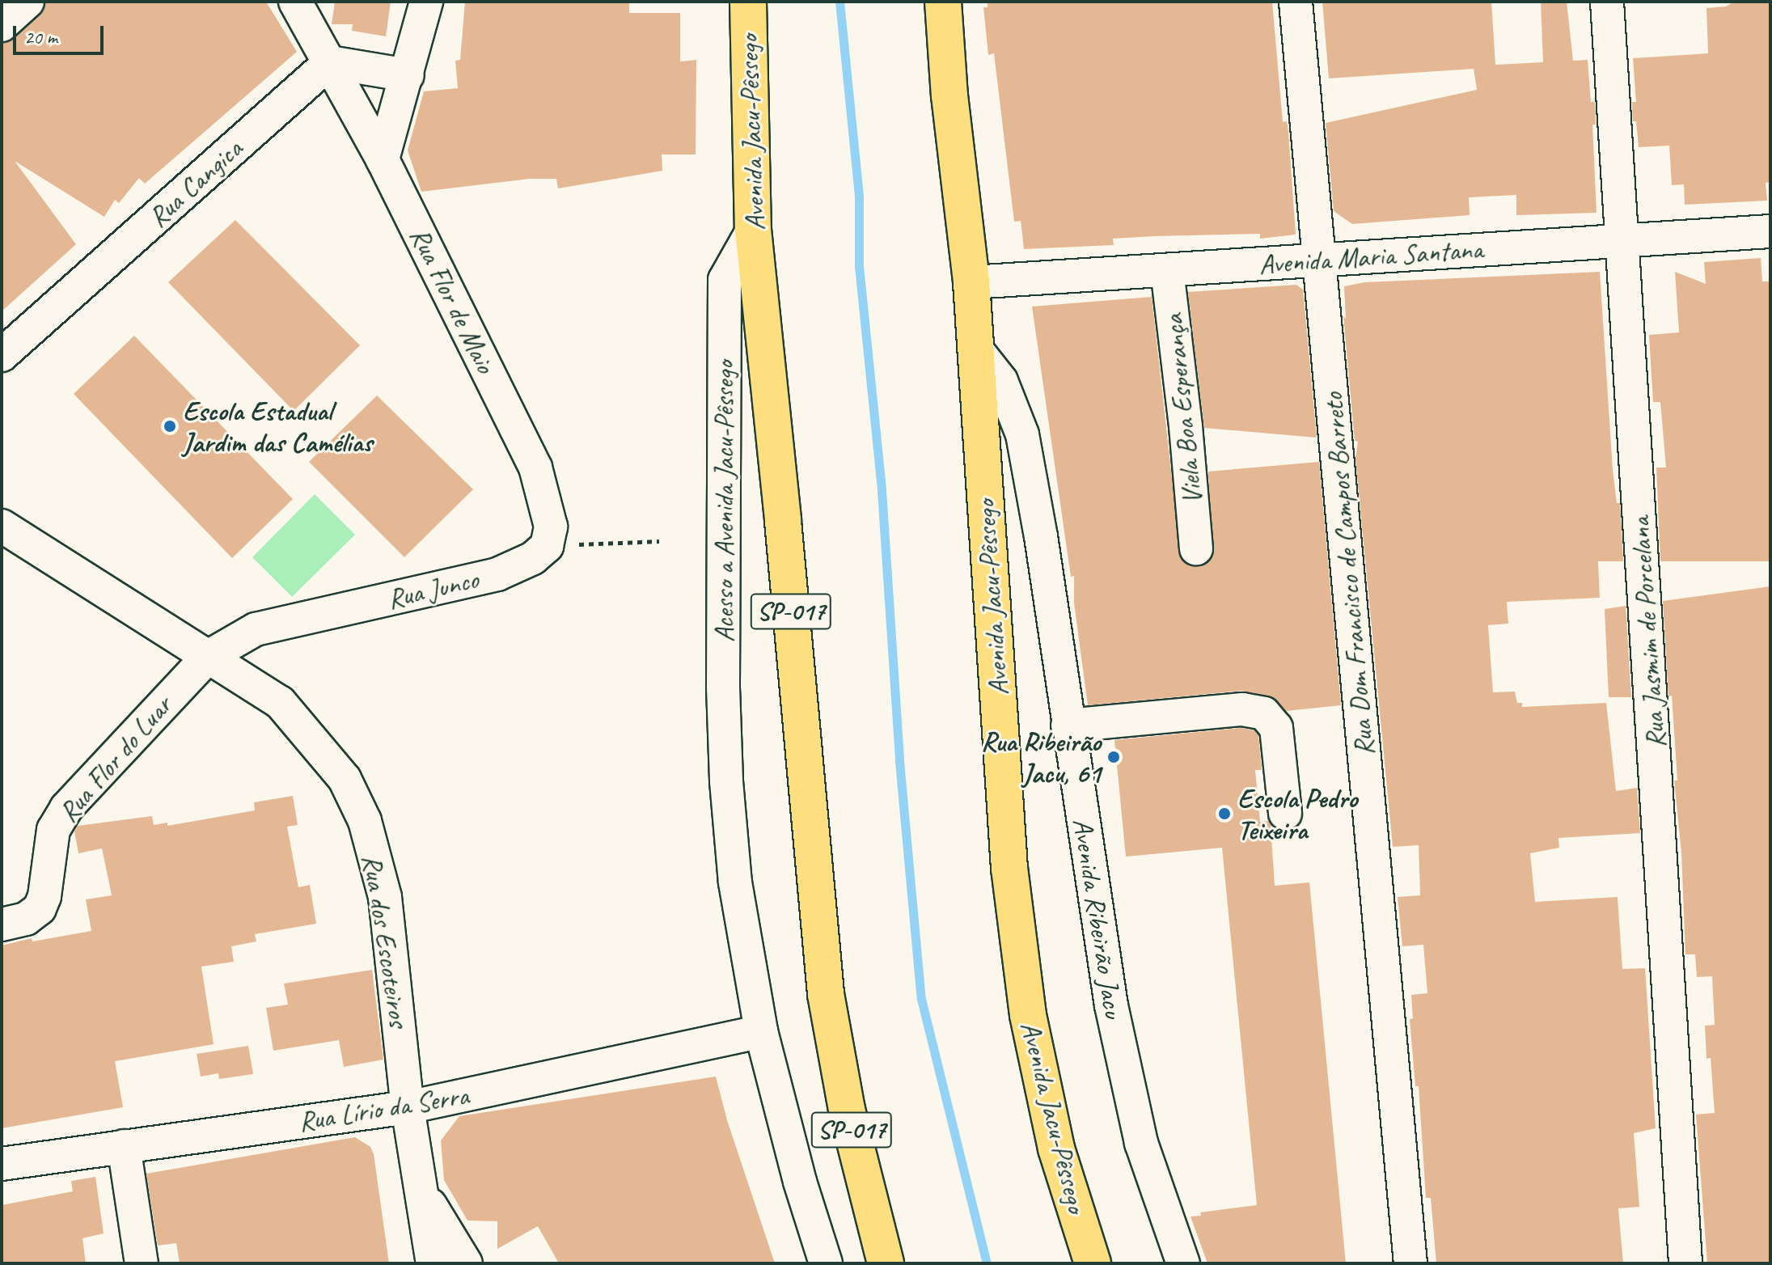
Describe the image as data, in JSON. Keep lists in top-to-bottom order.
{
  "streets": {
    "highway": ["Avenida Jacu-Pêssego", "SP-017"],
    "street": [
      "Rua Cangica",
      "Avenida Maria Santana",
      "Rua Flor de Maio",
      "Viela Boa Esperança",
      "Acesso a Avenida Jacu-Pêssego",
      "Rua Dom Francisco de Campos Barreto",
      "Rua Junco",
      "Rua Jasmim de Porcelana",
      "Rua Flor do Luar",
      "Avenida Ribeirão Jacu",
      "Rua dos Escoteiros",
      "Rua Lírio da Serra"
    ]
  },
  "crossings": [
    ["Avenida Jacu-Pêssego", "Avenida Maria Santana"],
    ["Avenida Jacu-Pêssego", "Acesso a Avenida Jacu-Pêssego"],
    ["Avenida Jacu-Pêssego", "Avenida Ribeirão Jacu"],
    ["Rua Cangica", "Rua Flor de Maio"],
    ["Avenida Maria Santana", "Viela Boa Esperança"],
    ["Avenida Maria Santana", "Rua Dom Francisco de Campos Barreto"],
    ["Avenida Maria Santana", "Rua Jasmim de Porcelana"],
    ["Rua Flor de Maio", "Rua Junco"],
    ["Acesso a Avenida Jacu-Pêssego", "Rua Lírio da Serra"],
    ["Rua Junco", "Rua Flor do Luar"],
    ["Rua Junco", "Rua dos Escoteiros"],
    ["Rua Flor do Luar", "Rua dos Escoteiros"],
    ["Rua dos Escoteiros", "Rua Lírio da Serra"]
  ],
  "places": ["Escola Estadual Jardim das Camélias", "Rua Ribeirão Jacu, 61", "Escola Pedro Teixeira"],
  "scale_bar": "20 m"
}
